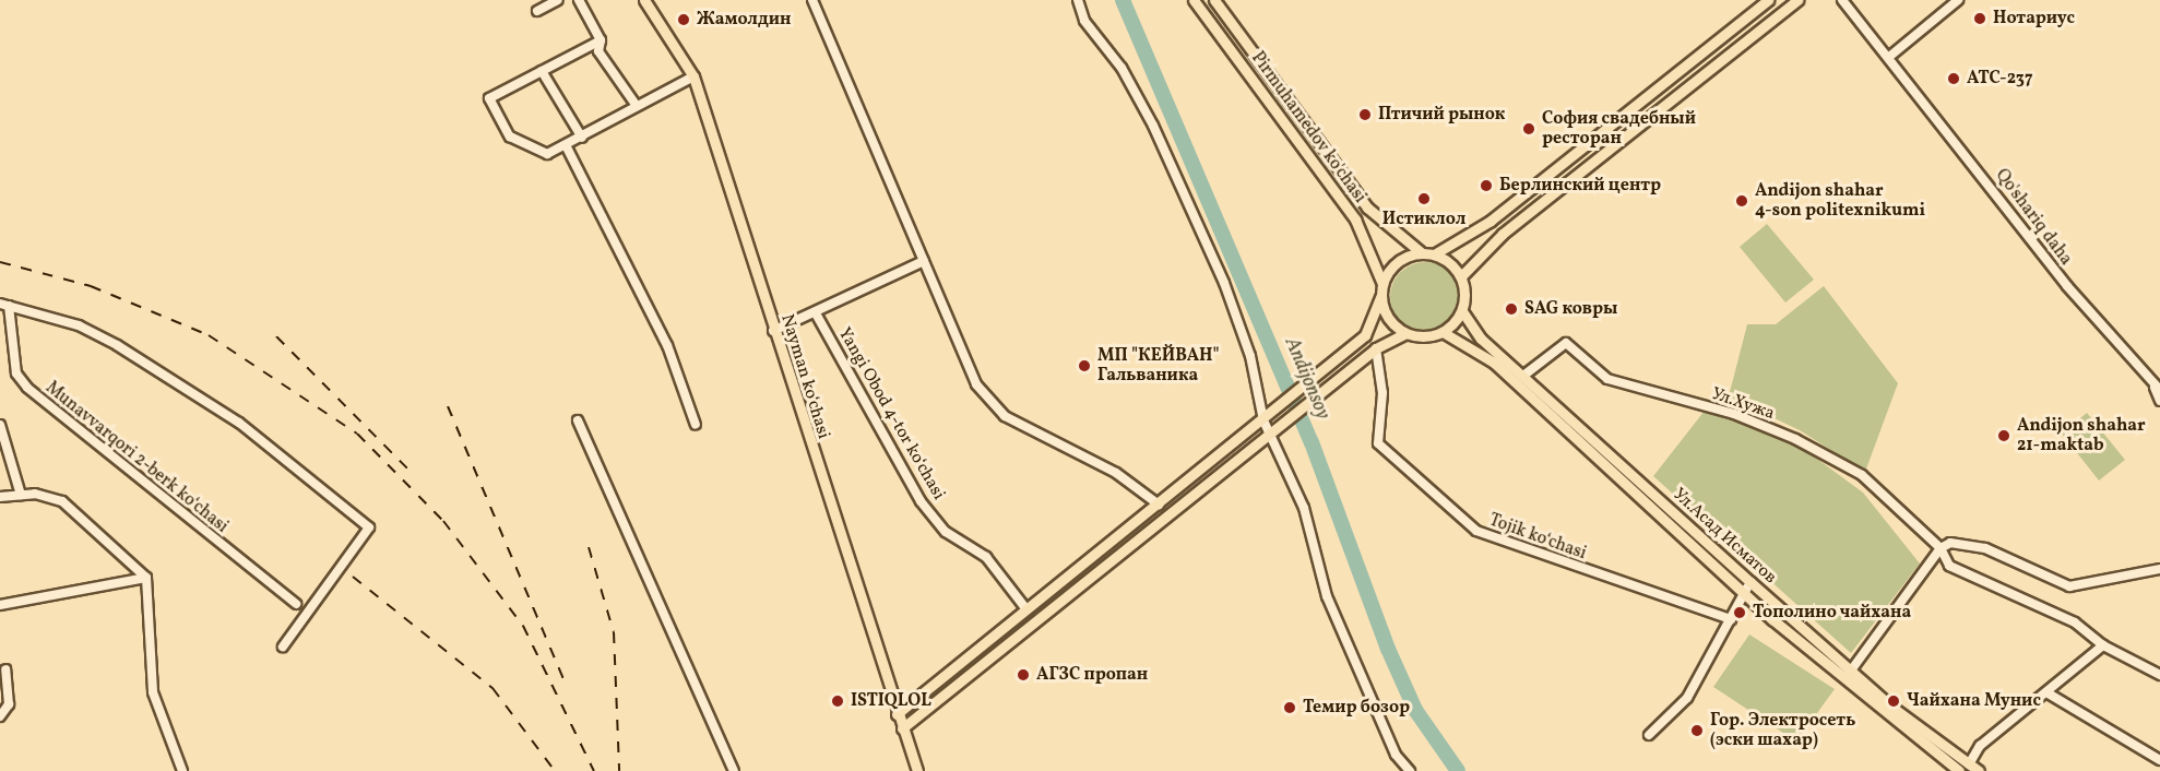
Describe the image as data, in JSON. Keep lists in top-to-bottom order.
{
  "streets": {
    "main road": ["Pirmuhamedov ko'chasi", "Nayman koʻchasi", "Ул.Асад Исматов"],
    "street": [
      "Qo'shariq daha",
      "Ул.Хужа",
      "Yangi Obod 4-tor koʻchasi",
      "Munavvarqori 2-berk koʻchasi",
      "Tojik koʻchasi"
    ]
  },
  "crossings": [
    ["Pirmuhamedov ko'chasi", "Ул.Асад Исматов"],
    ["Ул.Хужа", "Ул.Асад Исматов"]
  ],
  "water": ["Andijonsoy"],
  "places": [
    "Нотариус",
    "Жамолдин",
    "АТС-237",
    "Птичий рынок",
    "София свадебный ресторан",
    "Берлинский центр",
    "Истиклол",
    "Andijon shahar 4-son politexnikumi",
    "SAG ковры",
    "МП \"КЕЙВАН\" Гальваника",
    "Andijon shahar 21-maktab",
    "Тополино чайхана",
    "АГЗС пропан",
    "ISTIQLOL",
    "Чайхана Мунис",
    "Темир бозор",
    "Гор. Электросеть (эски шахар)"
  ]
}
